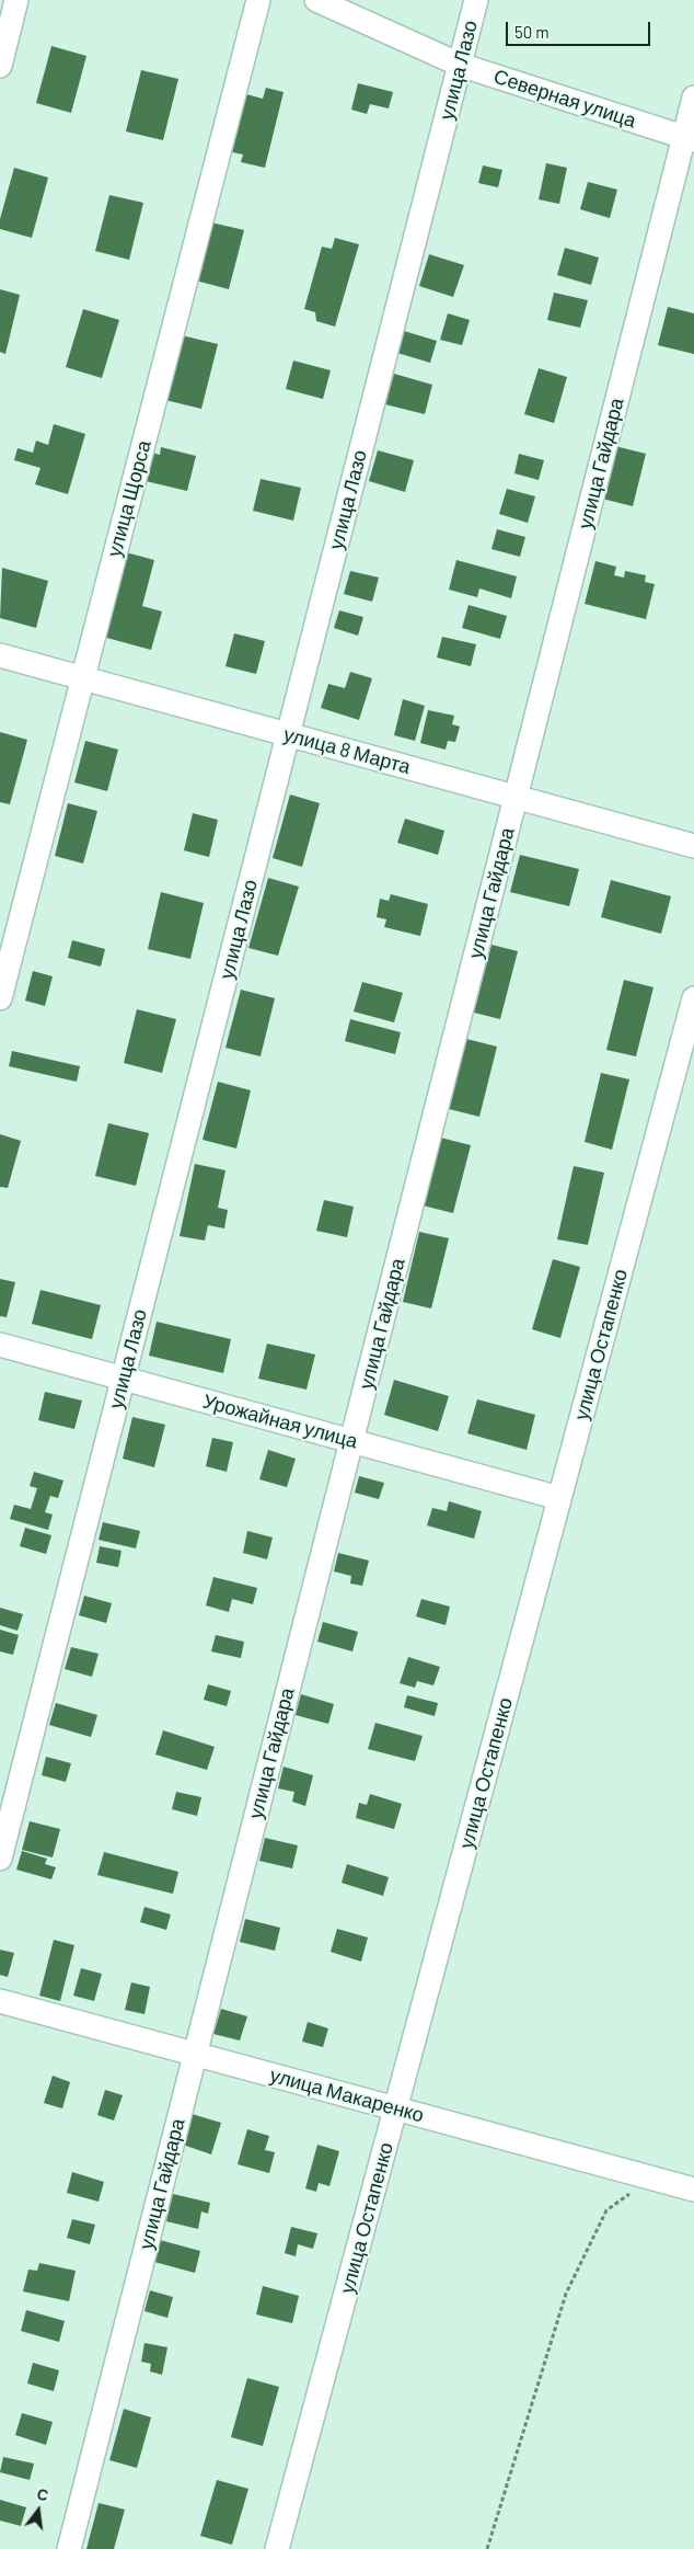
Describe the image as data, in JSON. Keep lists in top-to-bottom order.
{
  "streets": {
    "street": [
      "улица Лазо",
      "Северная улица",
      "улица Гайдара",
      "улица Щорса",
      "улица 8 Марта",
      "улица Остапенко",
      "Урожайная улица",
      "улица Макаренко"
    ]
  },
  "crossings": [
    ["улица Лазо", "Северная улица"],
    ["улица Лазо", "улица 8 Марта"],
    ["улица Лазо", "Урожайная улица"],
    ["Северная улица", "улица Гайдара"],
    ["улица Гайдара", "улица 8 Марта"],
    ["улица Гайдара", "Урожайная улица"],
    ["улица Гайдара", "улица Макаренко"],
    ["улица Щорса", "улица 8 Марта"],
    ["улица Остапенко", "Урожайная улица"],
    ["улица Остапенко", "улица Макаренко"]
  ],
  "scale_bar": "50 m",
  "north": "top"
}
